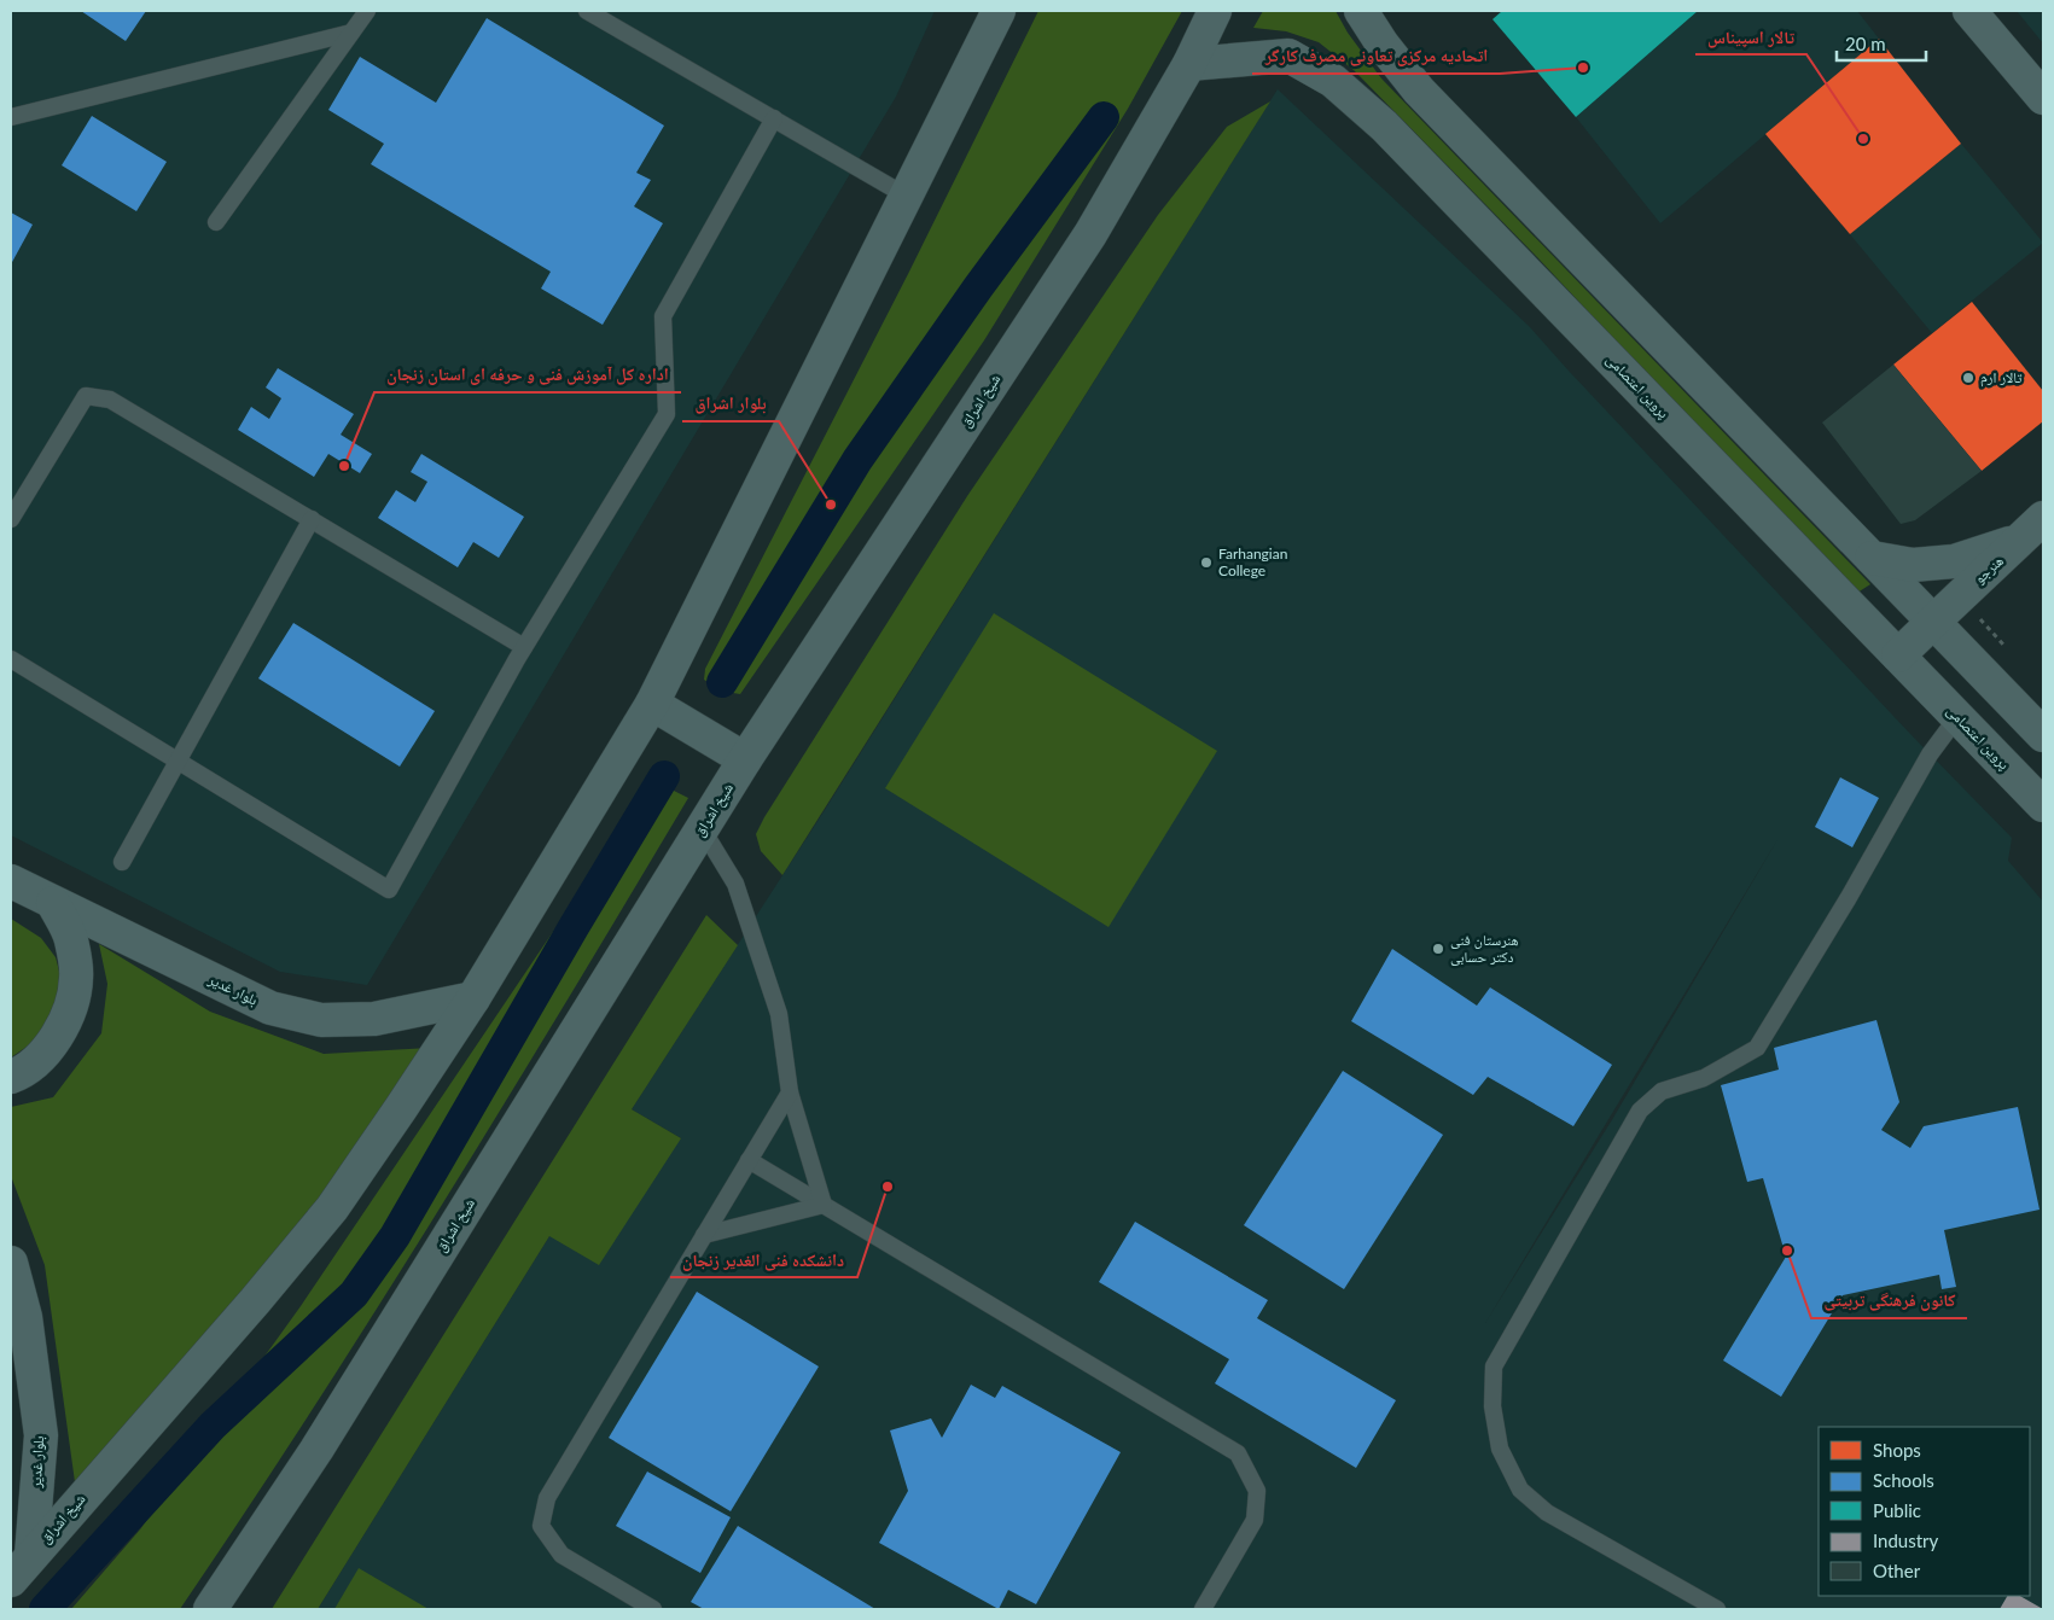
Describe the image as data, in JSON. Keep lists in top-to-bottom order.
{
  "streets": {
    "main road": [
      "پروین اعتصامی",
      "شیخ اشراق",
      "هنرجو",
      "بلوار غدیر"
    ]
  },
  "crossings": [
    ["پروین اعتصامی", "شیخ اشراق"],
    ["پروین اعتصامی", "هنرجو"],
    ["شیخ اشراق", "بلوار غدیر"]
  ],
  "places": [
    "اتحادیه مرکزی تعاونی مصرف کارگر",
    "تالار اسپیناس",
    "تالار ارم",
    "اداره کل آموزش فنی و حرفه ای استان زنجان",
    "بلوار اشراق",
    "Farhangian College",
    "هنرستان فنی دکتر حسابی",
    "دانشکده فنی الغدیر زنجان",
    "کانون فرهنگی تربیتی"
  ],
  "legend": [
    "Shops",
    "Schools",
    "Public",
    "Industry",
    "Other"
  ],
  "scale_bar": "20 m"
}
